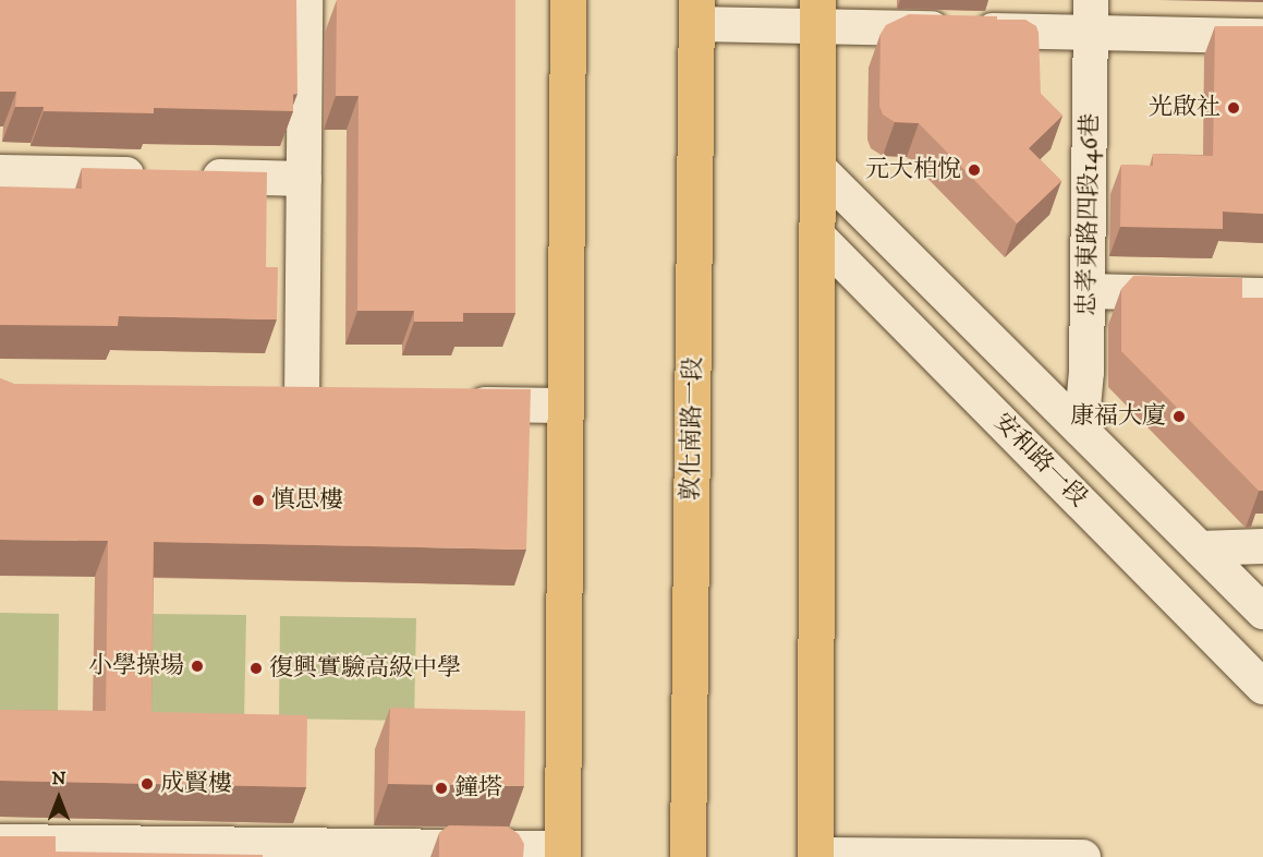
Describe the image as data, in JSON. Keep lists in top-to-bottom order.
{
  "streets": {
    "main road": ["敦化南路一段"],
    "street": ["忠孝東路四段146巷", "安和路一段"]
  },
  "crossings": [
    ["忠孝東路四段146巷", "安和路一段"]
  ],
  "places": [
    "光啟社",
    "元大柏悅",
    "康福大廈",
    "慎思樓",
    "小學操場",
    "復興實驗高級中學",
    "成賢樓",
    "鐘塔"
  ],
  "north": "top"
}
